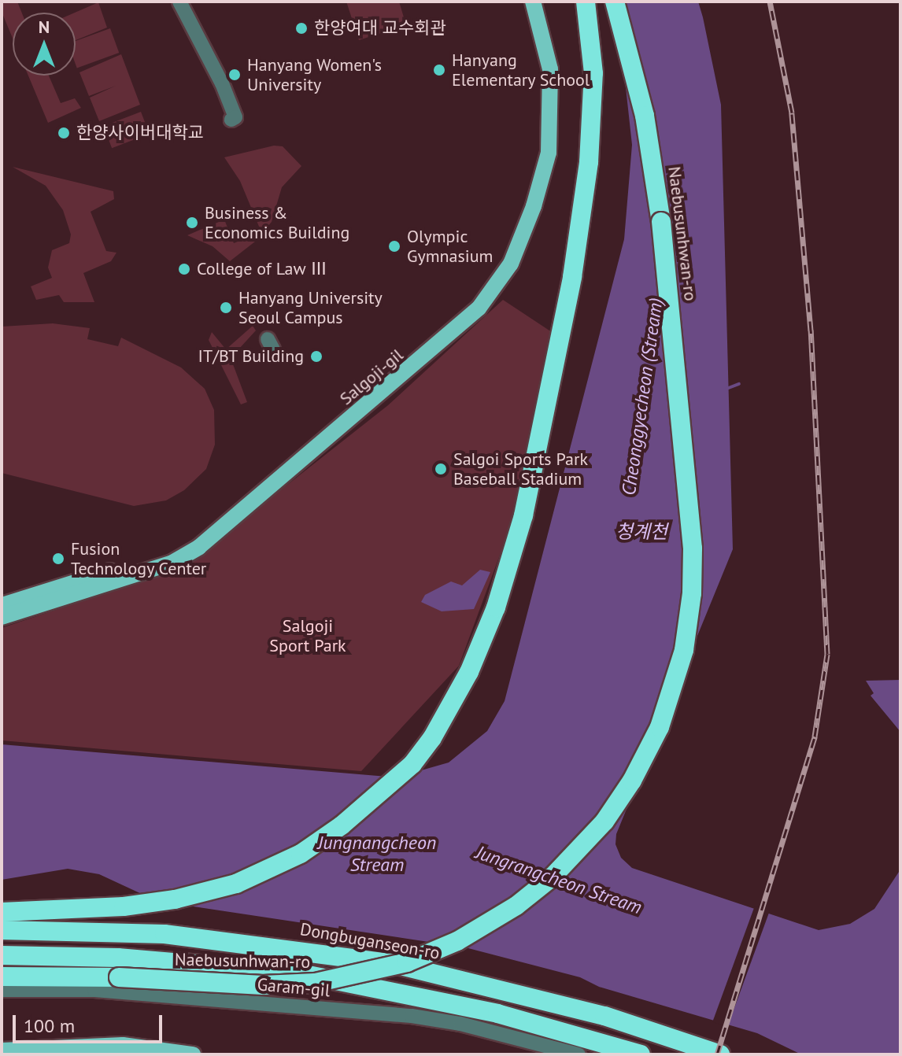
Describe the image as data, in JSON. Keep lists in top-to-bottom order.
{
  "streets": {
    "highway": ["Naebusunhwan-ro", "Dongbuganseon-ro"],
    "main road": ["Salgoji-gil"],
    "street": ["Garam-gil"]
  },
  "water": [
    "Cheonggyecheon (Stream)",
    "청계천",
    "Jungnangcheon Stream",
    "Jungrangcheon Stream"
  ],
  "parks": ["Salgoji Sport Park"],
  "places": [
    "한양여대 교수회관",
    "Hanyang Elementary School",
    "Hanyang Women's University",
    "한양사이버대학교",
    "Business & Economics Building",
    "Olympic Gymnasium",
    "College of Law Ⅲ",
    "Hanyang University Seoul Campus",
    "IT/BT Building",
    "Salgoi Sports Park Baseball Stadium",
    "Fusion Technology Center"
  ],
  "scale_bar": "100 m",
  "north": "top"
}
